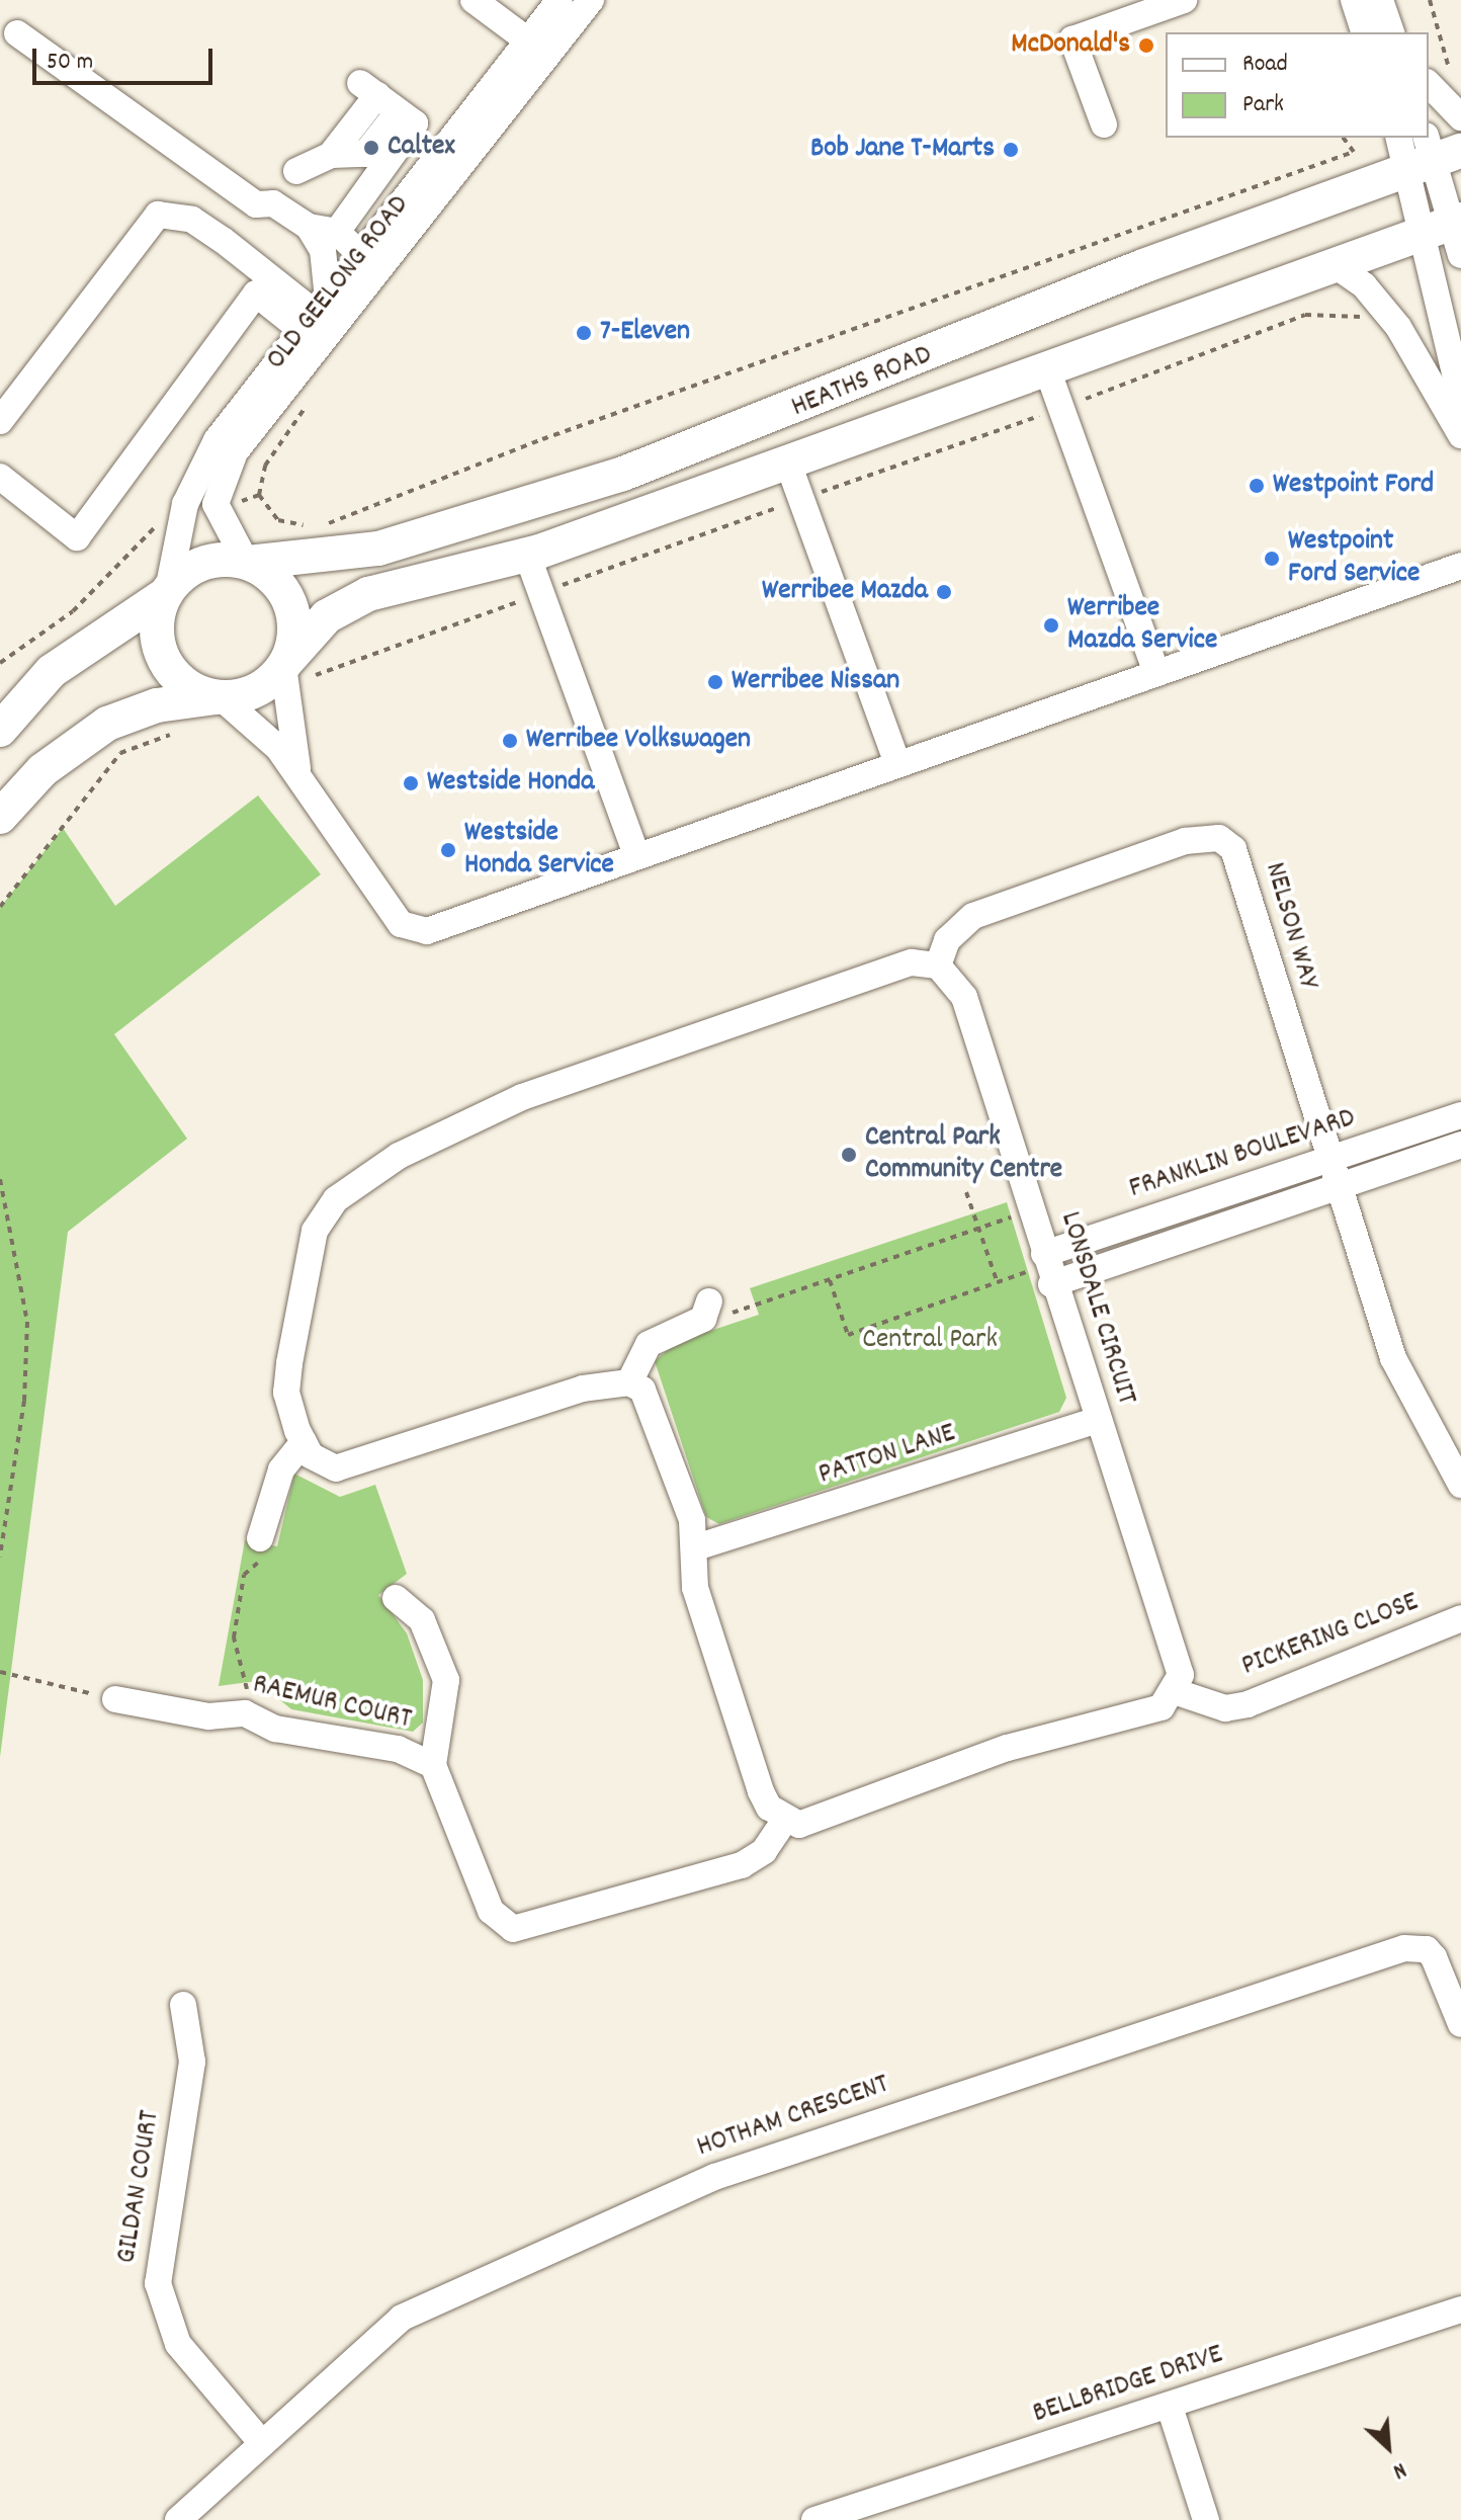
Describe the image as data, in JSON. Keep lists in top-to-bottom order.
{
  "streets": {
    "main road": ["HEATHS ROAD"],
    "street": [
      "OLD GEELONG ROAD",
      "NELSON WAY",
      "FRANKLIN BOULEVARD",
      "LONSDALE CIRCUIT",
      "PATTON LANE",
      "PICKERING CLOSE",
      "RAEMUR COURT",
      "HOTHAM CRESCENT",
      "GILDAN COURT",
      "BELLBRIDGE DRIVE"
    ]
  },
  "crossings": [
    ["OLD GEELONG ROAD", "HEATHS ROAD"],
    ["NELSON WAY", "FRANKLIN BOULEVARD"],
    ["NELSON WAY", "LONSDALE CIRCUIT"],
    ["FRANKLIN BOULEVARD", "LONSDALE CIRCUIT"],
    ["LONSDALE CIRCUIT", "PATTON LANE"],
    ["LONSDALE CIRCUIT", "PICKERING CLOSE"],
    ["HOTHAM CRESCENT", "GILDAN COURT"]
  ],
  "parks": ["Central Park"],
  "places": [
    "McDonald's",
    "Caltex",
    "Bob Jane T-Marts",
    "7-Eleven",
    "Westpoint Ford",
    "Westpoint Ford Service",
    "Werribee Mazda",
    "Werribee Mazda Service",
    "Werribee Nissan",
    "Werribee Volkswagen",
    "Westside Honda",
    "Westside Honda Service",
    "Central Park Community Centre"
  ],
  "legend": ["Road", "Park"],
  "scale_bar": "50 m",
  "north": "bottom right"
}
